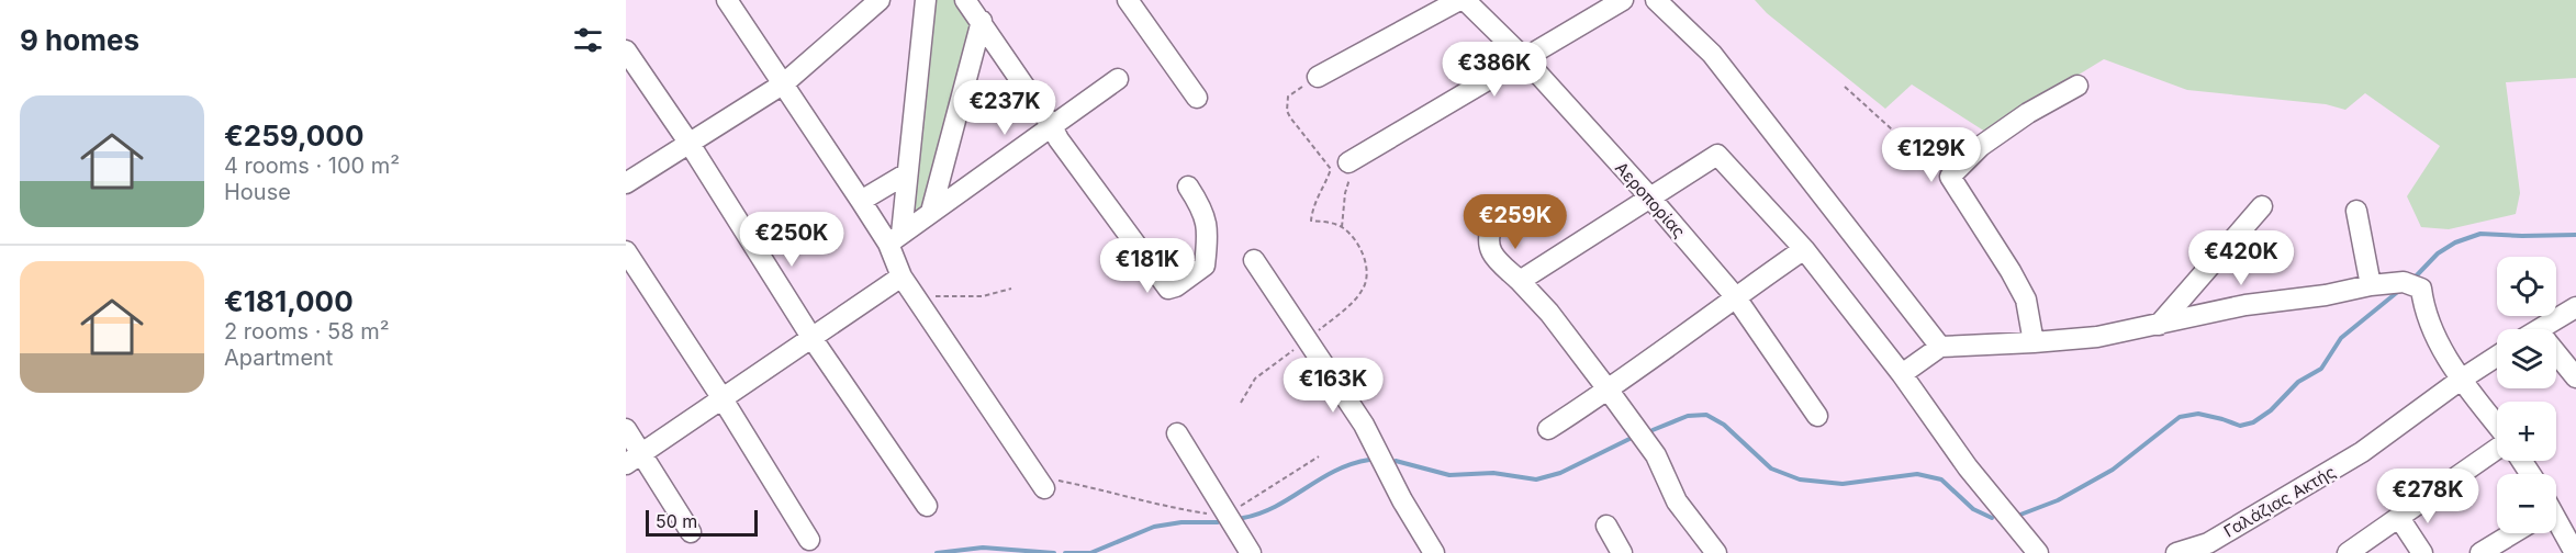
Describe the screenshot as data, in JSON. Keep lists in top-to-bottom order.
{
  "streets": {
    "street": ["Αεροπορίας", "Γαλάζιας Ακτής"]
  },
  "scale_bar": "50 m",
  "page": {
    "heading": "9 homes",
    "price": [
      "€386K",
      "€237K",
      "€129K",
      "€259K",
      "€250K",
      "€420K",
      "€181K",
      "€163K",
      "€278K"
    ],
    "list": [
      {
        "name": "€259,000",
        "note": "4 rooms · 100 m² · House"
      },
      {
        "name": "€181,000",
        "note": "2 rooms · 58 m² · Apartment"
      }
    ],
    "map_buttons": ["+", "−"],
    "scale": "50 m"
  }
}
